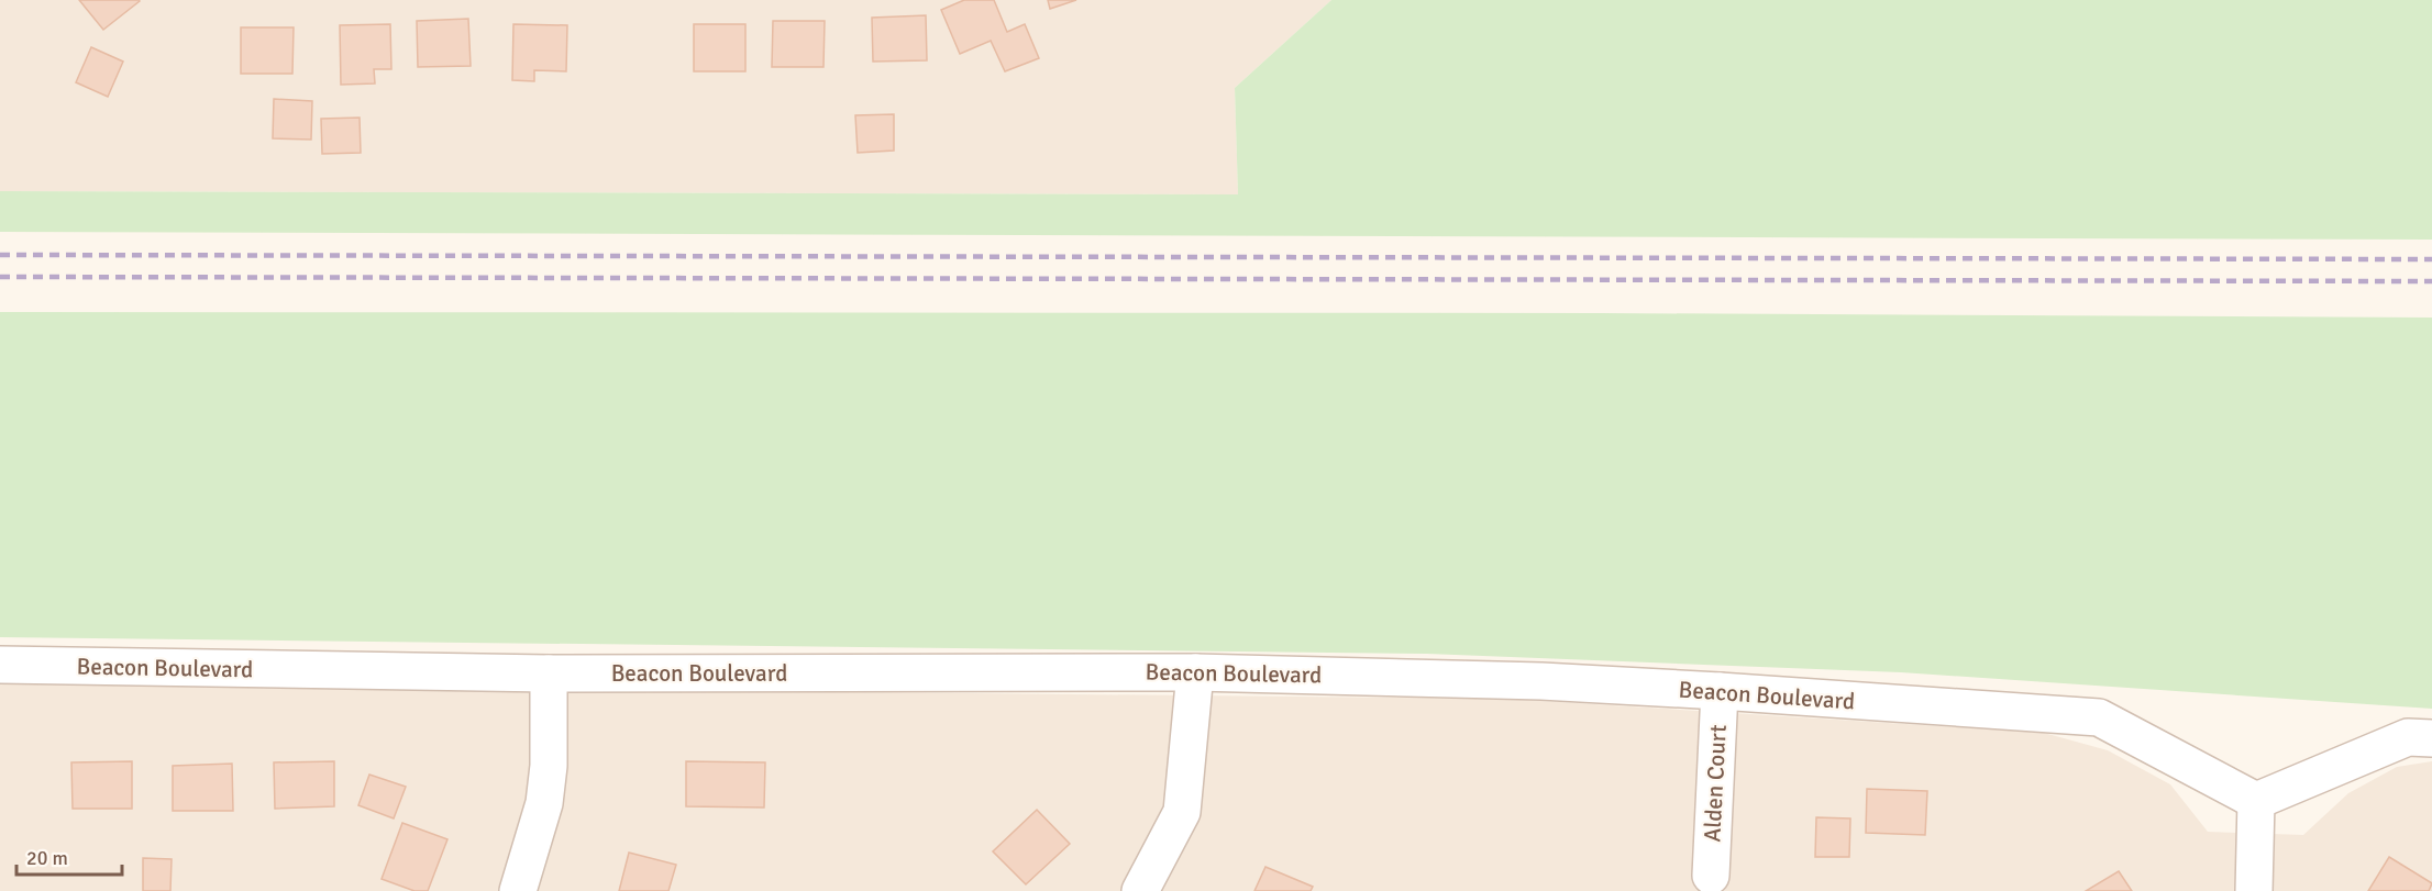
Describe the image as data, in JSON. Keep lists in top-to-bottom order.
{
  "streets": {
    "street": ["Beacon Boulevard", "Alden Court"]
  },
  "crossings": [
    ["Beacon Boulevard", "Alden Court"]
  ],
  "scale_bar": "20 m"
}
